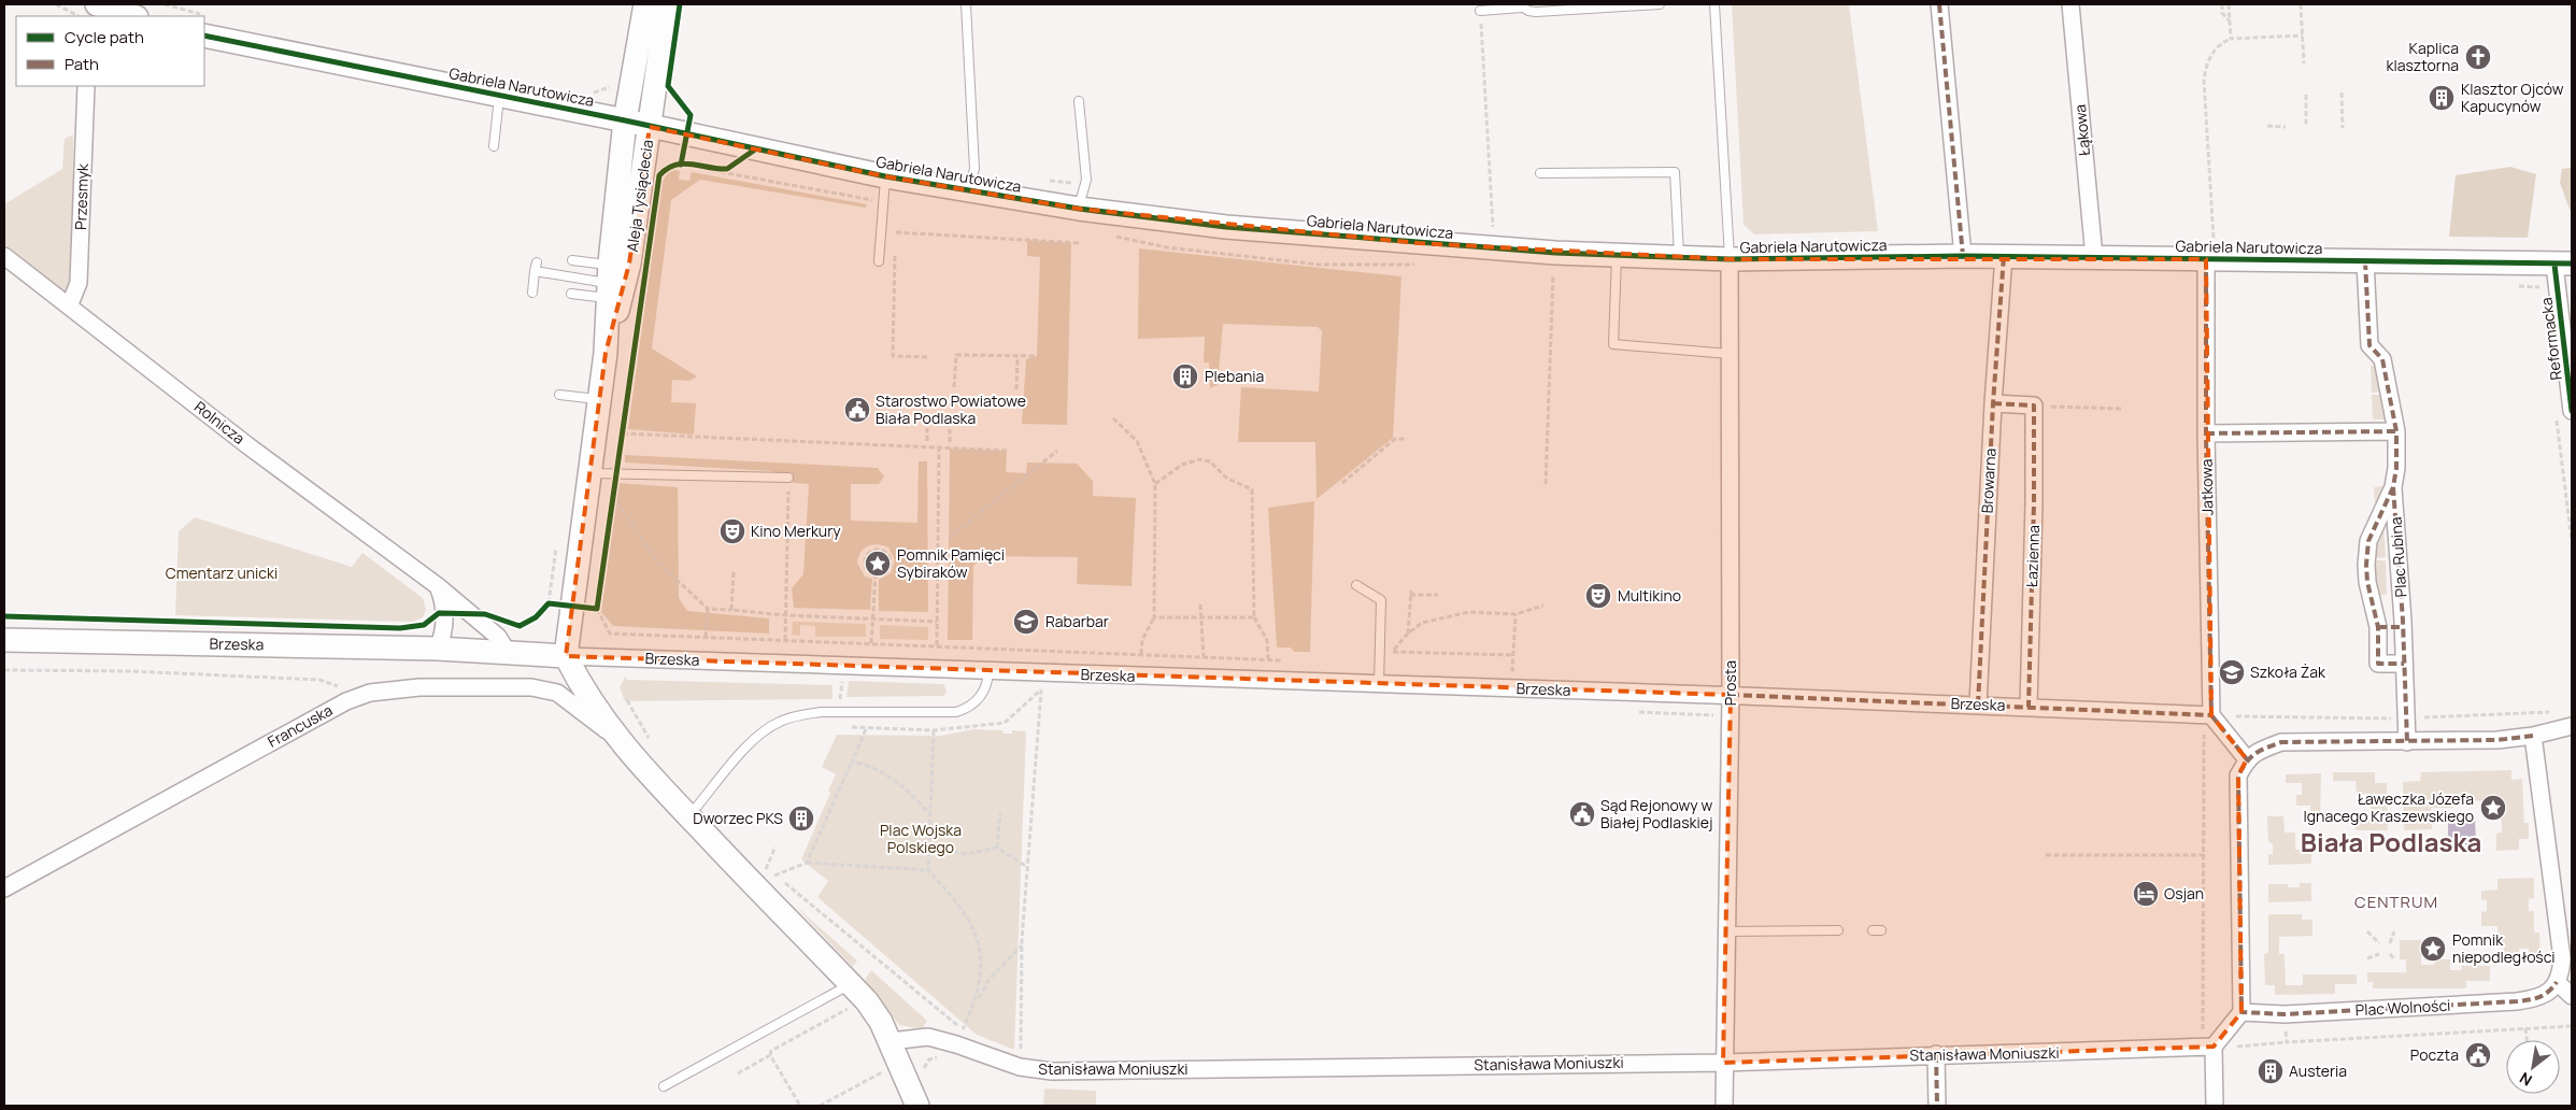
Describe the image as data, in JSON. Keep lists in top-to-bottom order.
{
  "streets": {
    "street": [
      "Gabriela Narutowicza",
      "Łąkowa",
      "Aleja Tysiąclecia",
      "Przesmyk",
      "Reformacka",
      "Rolnicza",
      "Browarna",
      "Jatkowa",
      "Łazienna",
      "Plac Rubina",
      "Brzeska",
      "Prosta",
      "Francuska",
      "Plac Wolności",
      "Stanisława Moniuszki"
    ]
  },
  "crossings": [
    ["Gabriela Narutowicza", "Łąkowa"],
    ["Gabriela Narutowicza", "Aleja Tysiąclecia"],
    ["Gabriela Narutowicza", "Reformacka"],
    ["Gabriela Narutowicza", "Browarna"],
    ["Gabriela Narutowicza", "Jatkowa"],
    ["Gabriela Narutowicza", "Plac Rubina"],
    ["Gabriela Narutowicza", "Prosta"],
    ["Aleja Tysiąclecia", "Brzeska"],
    ["Przesmyk", "Rolnicza"],
    ["Rolnicza", "Brzeska"],
    ["Browarna", "Brzeska"],
    ["Jatkowa", "Brzeska"],
    ["Łazienna", "Brzeska"],
    ["Brzeska", "Prosta"],
    ["Prosta", "Stanisława Moniuszki"]
  ],
  "districts": ["Biała Podlaska", "CENTRUM"],
  "parks": ["Cmentarz unicki", "Plac Wojska Polskiego"],
  "places": {
    "church": ["Kaplica klasztorna"],
    "building": [
      "Klasztor Ojców Kapucynów",
      "Plebania",
      "Dworzec PKS",
      "Austeria"
    ],
    "public building": ["Starostwo Powiatowe Biała Podlaska", "Sąd Rejonowy w Białej Podlaskiej", "Poczta"],
    "theatre": ["Kino Merkury", "Multikino"],
    "place": ["Pomnik Pamięci Sybiraków", "Ławeczka Józefa Ignacego Kraszewskiego", "Pomnik niepodległości"],
    "school or university": ["Rabarbar", "Szkoła Żak"],
    "hotel": ["Osjan"]
  },
  "legend": ["Cycle path", "Path"],
  "north": "bottom left"
}
